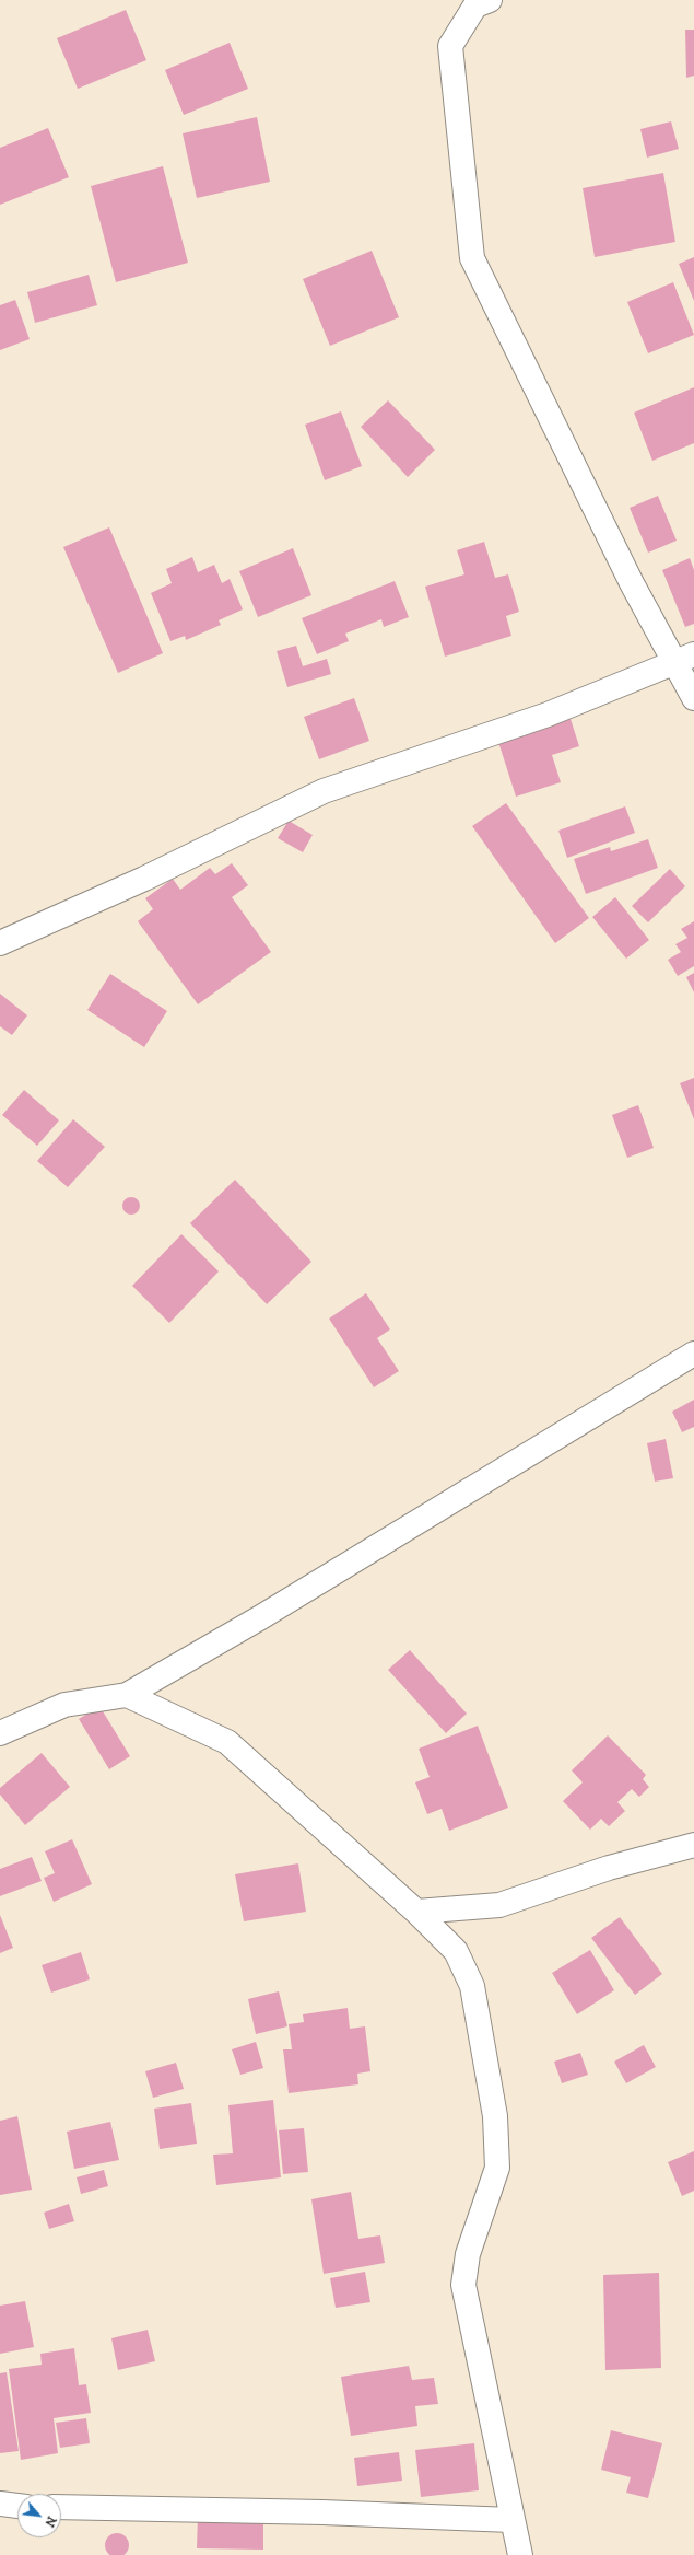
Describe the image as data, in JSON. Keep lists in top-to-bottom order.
{
  "north": "bottom right"
}
